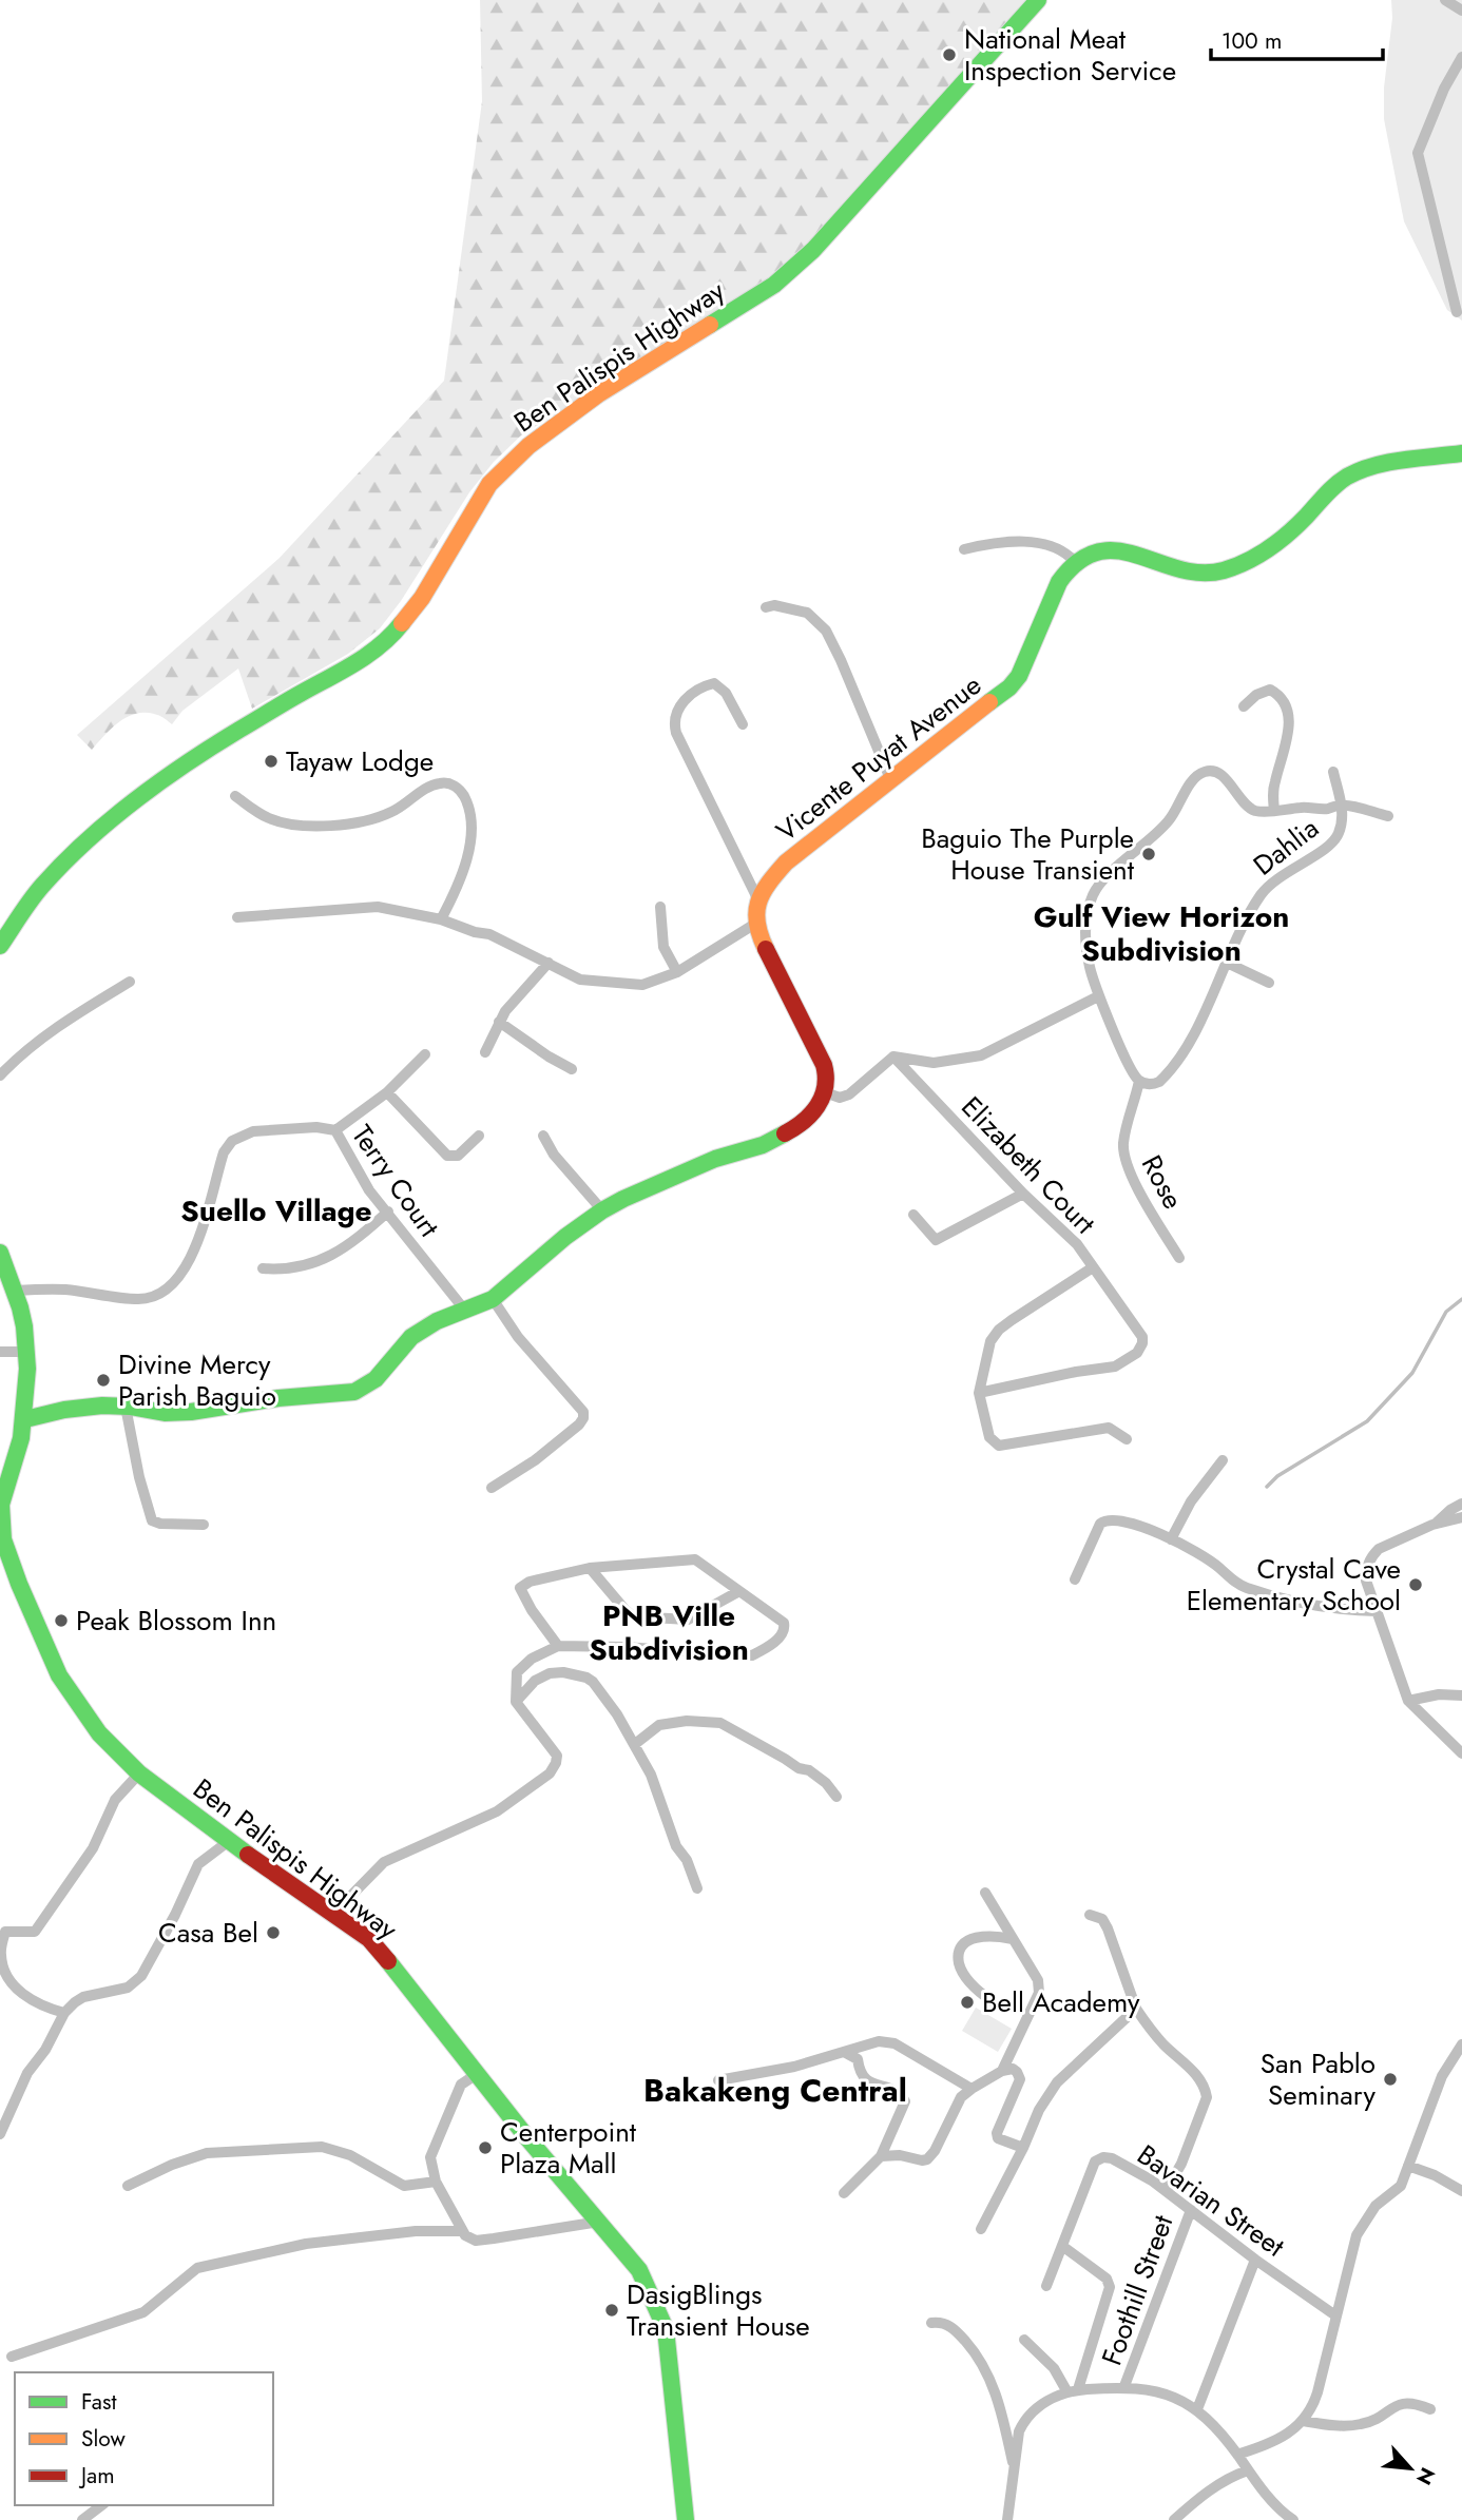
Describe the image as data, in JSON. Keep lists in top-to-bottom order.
{
  "streets": {
    "main road": ["Ben Palispis Highway", "Vicente Puyat Avenue"],
    "street": [
      "Dahlia",
      "Elizabeth Court",
      "Terry Court",
      "Rose",
      "Bavarian Street",
      "Foothill Street"
    ]
  },
  "crossings": [
    ["Ben Palispis Highway", "Terry Court"],
    ["Dahlia", "Rose"],
    ["Bavarian Street", "Foothill Street"]
  ],
  "districts": [
    "Gulf View Horizon Subdivision",
    "Suello Village",
    "PNB Ville Subdivision",
    "Bakakeng Central"
  ],
  "places": [
    "National Meat Inspection Service",
    "Tayaw Lodge",
    "Baguio The Purple House Transient",
    "Divine Mercy Parish Baguio",
    "Crystal Cave Elementary School",
    "Peak Blossom Inn",
    "Casa Bel",
    "Bell Academy",
    "San Pablo Seminary",
    "Centerpoint Plaza Mall",
    "DasigBlings Transient House"
  ],
  "legend": ["Fast", "Slow", "Jam"],
  "scale_bar": "100 m",
  "north": "bottom right"
}
